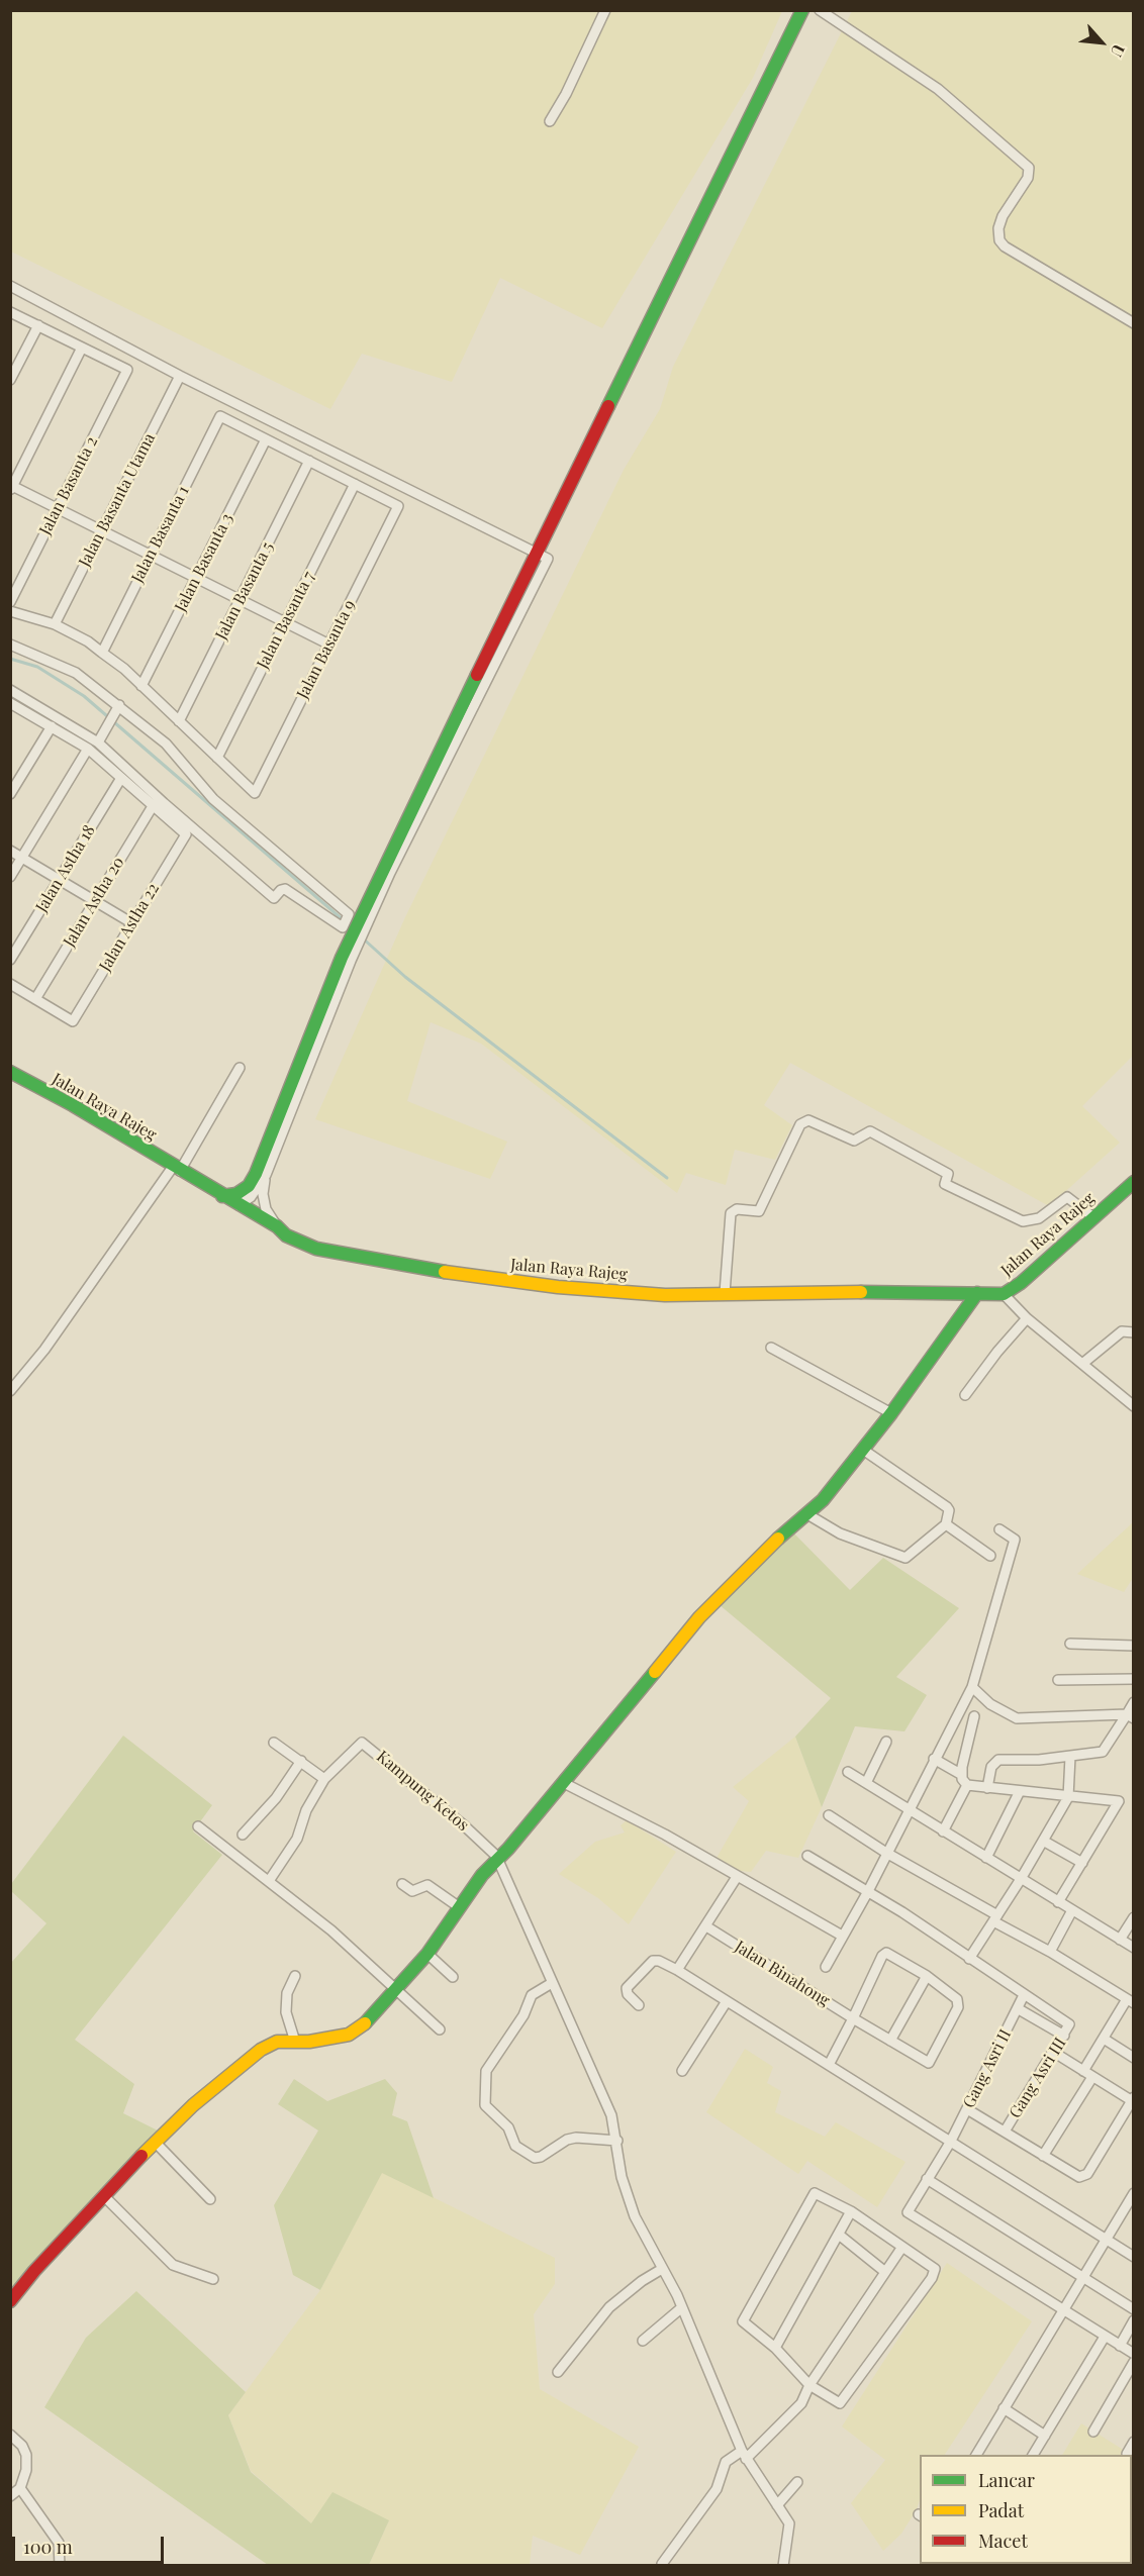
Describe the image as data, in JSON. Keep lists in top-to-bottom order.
{
  "streets": {
    "street": [
      "Jalan Basanta 2",
      "Jalan Basanta Utama",
      "Jalan Basanta 1",
      "Jalan Basanta 3",
      "Jalan Basanta 5",
      "Jalan Basanta 7",
      "Jalan Basanta 9",
      "Jalan Astha 18",
      "Jalan Astha 20",
      "Jalan Astha 22",
      "Jalan Raya Rajeg",
      "Kampung Ketos",
      "Jalan Binahong",
      "Gang Asri II",
      "Gang Asri III"
    ]
  },
  "crossings": [
    ["Jalan Basanta 1", "Jalan Basanta 3"],
    ["Jalan Basanta 7", "Jalan Basanta 9"],
    ["Jalan Astha 20", "Jalan Astha 22"],
    ["Gang Asri II", "Gang Asri III"]
  ],
  "legend": ["Lancar", "Padat", "Macet"],
  "scale_bar": "100 m",
  "north": "bottom right"
}
